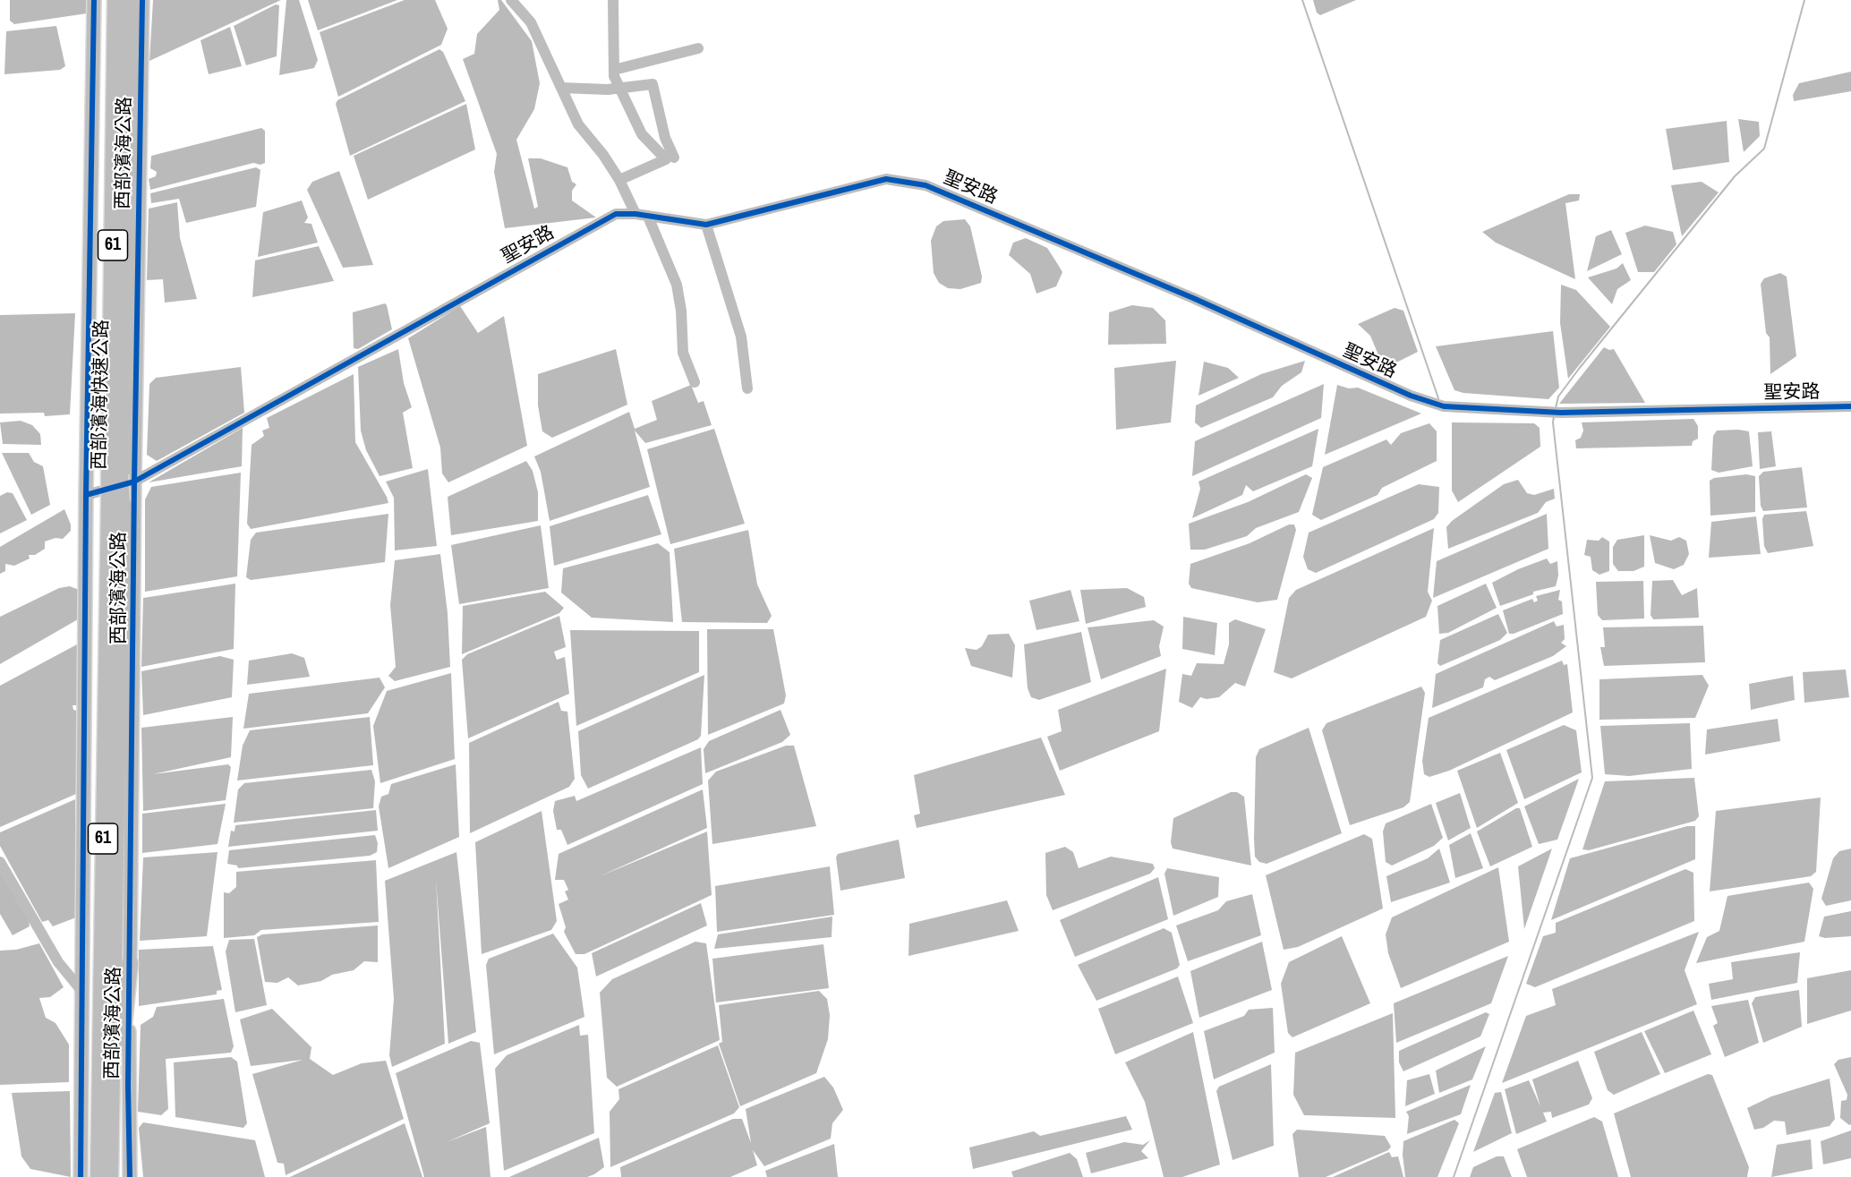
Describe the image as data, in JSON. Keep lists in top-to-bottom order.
{
  "streets": {
    "highway": ["61", "西部濱海快速公路"],
    "main road": ["西部濱海公路"],
    "street": ["聖安路"]
  },
  "crossings": [
    ["西部濱海公路", "聖安路"],
    ["西部濱海公路", "西部濱海快速公路"],
    ["聖安路", "西部濱海快速公路"]
  ]
}
